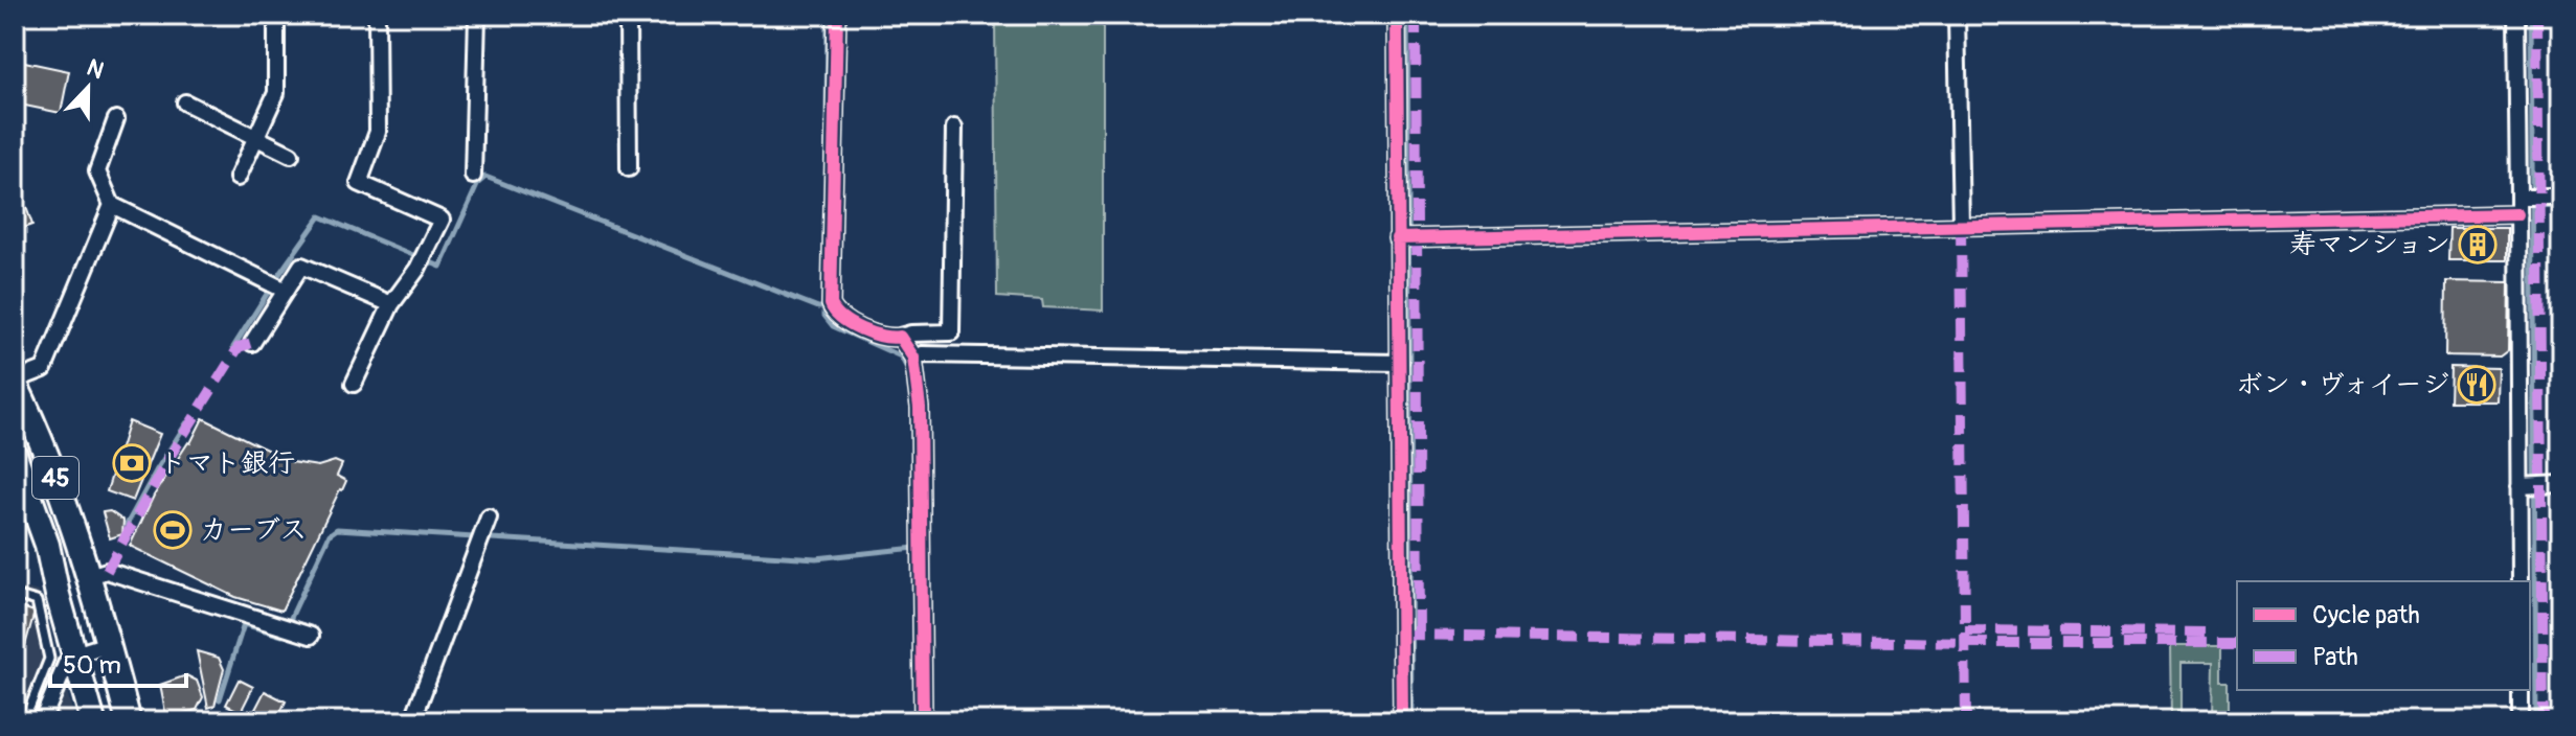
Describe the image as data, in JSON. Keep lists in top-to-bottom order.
{
  "streets": {
    "main road": ["45"]
  },
  "places": {
    "building": ["寿マンション"],
    "restaurant": ["ボン・ヴォイージ"],
    "bank": ["トマト銀行"],
    "sports": ["カーブス"]
  },
  "legend": ["Cycle path", "Path"],
  "scale_bar": "50 m",
  "north": "top"
}
